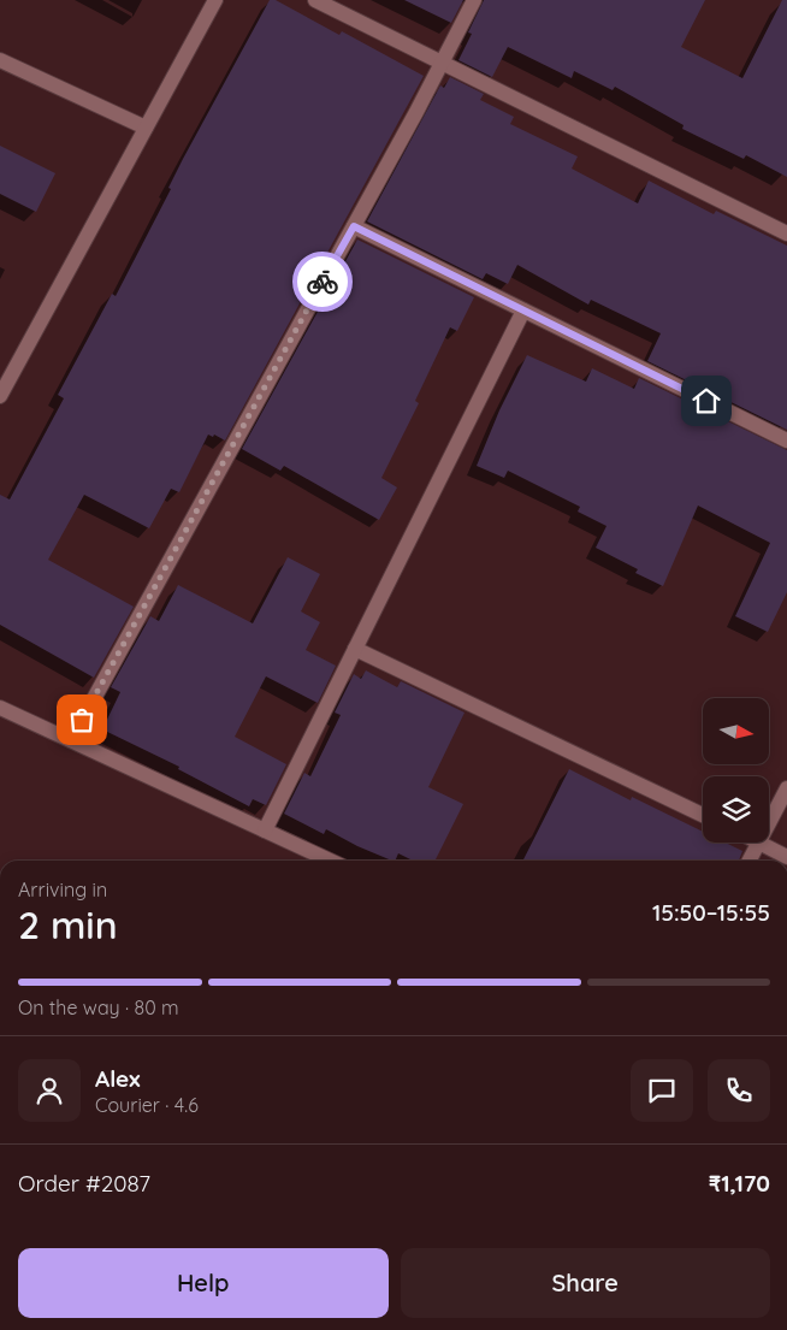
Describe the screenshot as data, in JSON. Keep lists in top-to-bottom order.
{
  "north": "right",
  "page": {
    "heading": ["2 min", "Arriving in", "15:50–15:55"],
    "panel": [
      "Alex",
      "Courier · 4.6",
      "Order #2087",
      "₹1,170"
    ],
    "bar": "On the way · 80 m",
    "buttons": ["Help", "Share"]
  }
}
